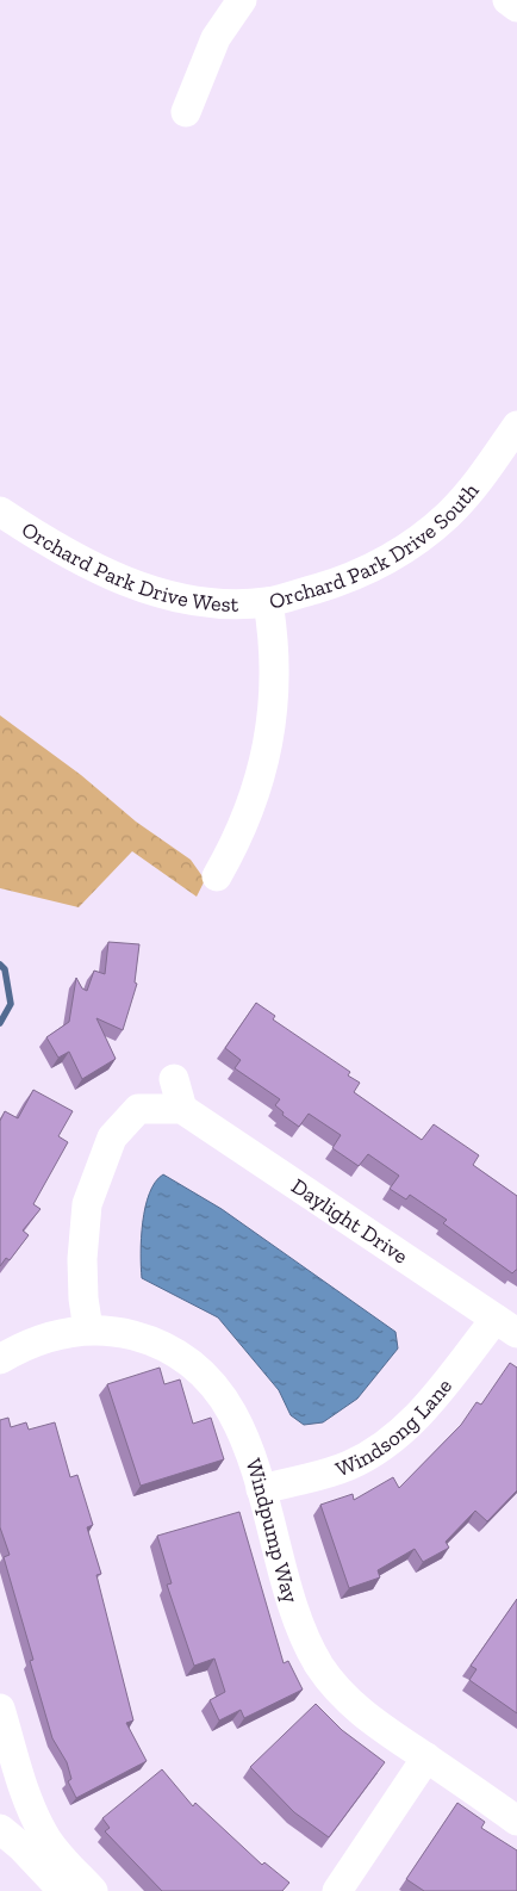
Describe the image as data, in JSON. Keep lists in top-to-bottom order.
{
  "streets": {
    "street": [
      "Orchard Park Drive South",
      "Orchard Park Drive West",
      "Daylight Drive",
      "Windsong Lane",
      "Windpump Way"
    ]
  },
  "crossings": [
    ["Orchard Park Drive South", "Orchard Park Drive West"],
    ["Daylight Drive", "Windsong Lane"],
    ["Windsong Lane", "Windpump Way"]
  ]
}
